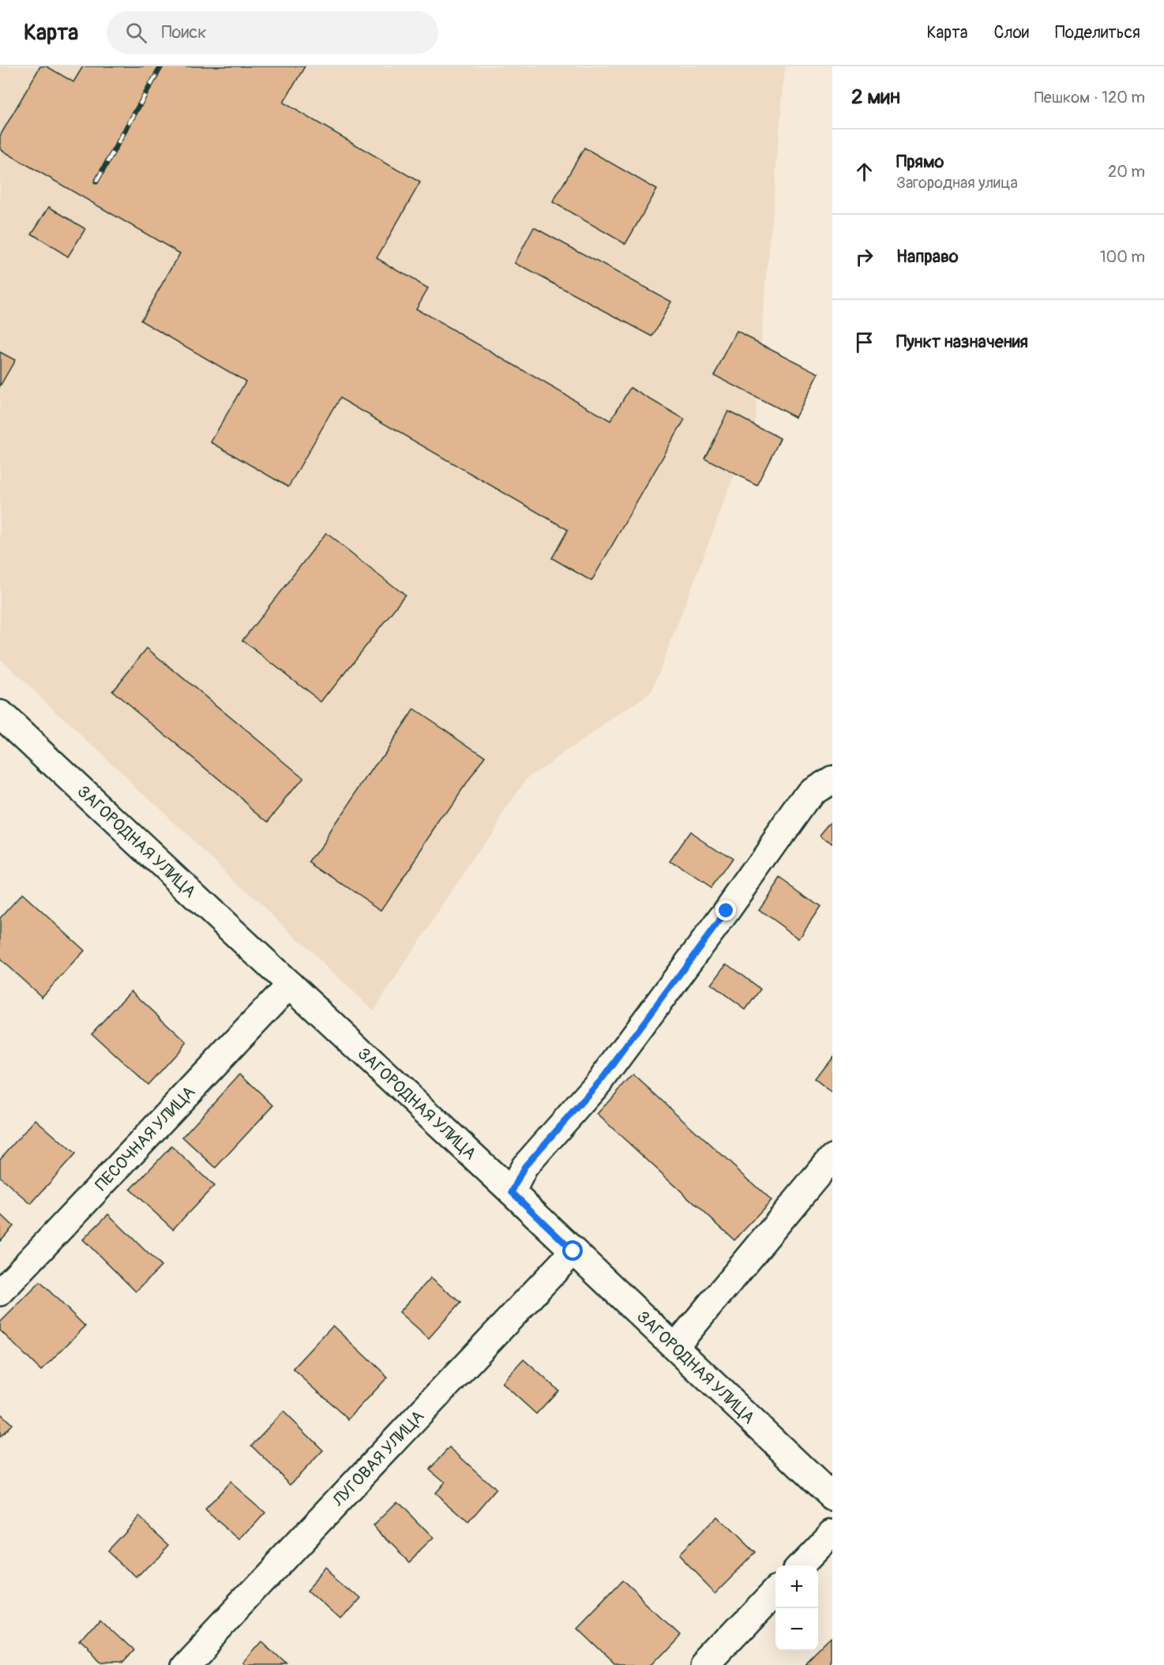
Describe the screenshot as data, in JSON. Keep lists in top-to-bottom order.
{
  "streets": {
    "street": ["ЗАГОРОДНАЯ УЛИЦА", "ПЕСОЧНАЯ УЛИЦА", "ЛУГОВАЯ УЛИЦА"]
  },
  "crossings": [
    ["ЗАГОРОДНАЯ УЛИЦА", "ПЕСОЧНАЯ УЛИЦА"],
    ["ЗАГОРОДНАЯ УЛИЦА", "ЛУГОВАЯ УЛИЦА"]
  ],
  "page": {
    "header": "Карта",
    "search": "Поиск",
    "nav": ["Карта", "Слои", "Поделиться"],
    "heading": ["2 мин", "Пешком · 120 m"],
    "list": [
      ["Прямо", "Загородная улица", "20 m"],
      ["Направо", "100 m"],
      "Пункт назначения"
    ],
    "map_buttons": ["+", "−"]
  }
}
